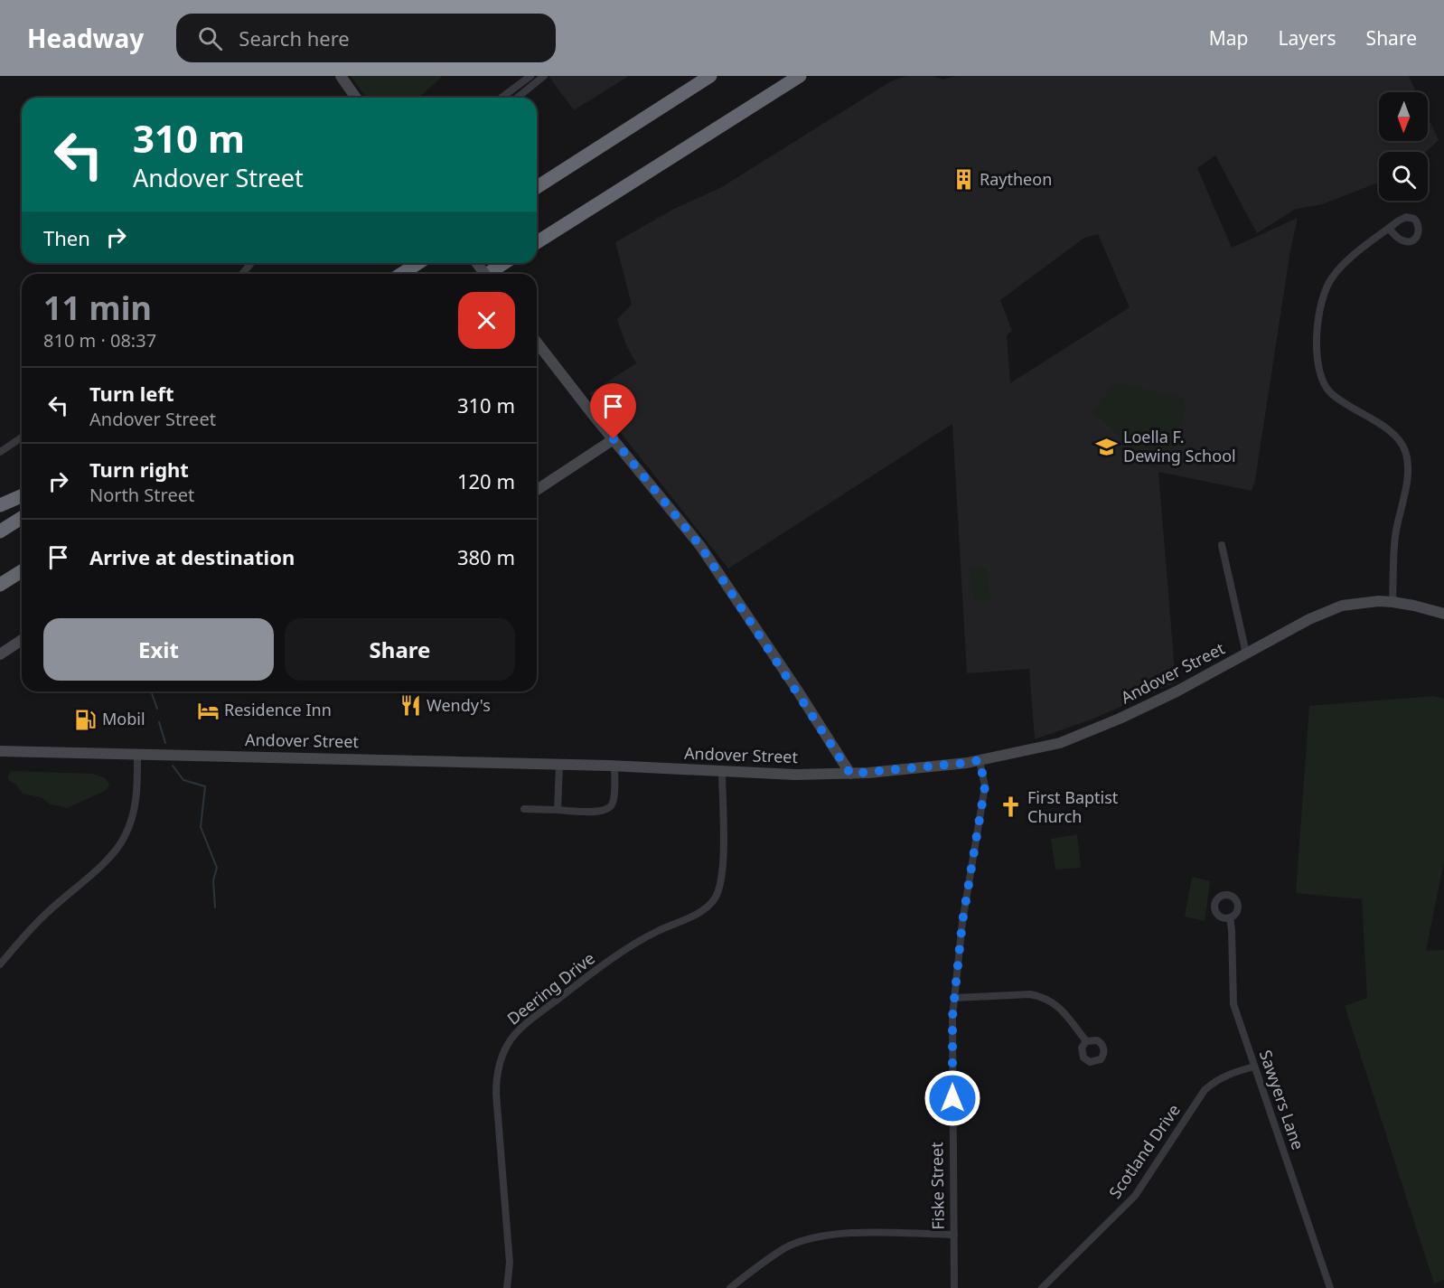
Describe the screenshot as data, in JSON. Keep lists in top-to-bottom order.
{
  "streets": {
    "main road": ["Andover Street"],
    "street": [
      "Deering Drive",
      "Sawyers Lane",
      "Scotland Drive",
      "Fiske Street"
    ]
  },
  "crossings": [
    ["Andover Street", "Deering Drive"],
    ["Andover Street", "Fiske Street"],
    ["Sawyers Lane", "Scotland Drive"]
  ],
  "places": {
    "building": ["Raytheon"],
    "school or university": ["Loella F. Dewing School"],
    "restaurant": ["Wendy's"],
    "hotel": ["Residence Inn"],
    "fuel station": ["Mobil"],
    "church": ["First Baptist Church"]
  },
  "north": "bottom",
  "page": {
    "header": "Headway",
    "search": "Search here",
    "nav": ["Map", "Layers", "Share"],
    "turn": ["310 m", "Andover Street"],
    "then": "Then",
    "heading": ["11 min", "810 m · 08:37"],
    "list": [
      {
        "name": "Turn left",
        "note": "Andover Street",
        "value": "310 m"
      },
      {
        "name": "Turn right",
        "note": "North Street",
        "value": "120 m"
      },
      {
        "name": "Arrive at destination",
        "value": "380 m"
      }
    ],
    "buttons": ["Exit", "Share"]
  }
}
